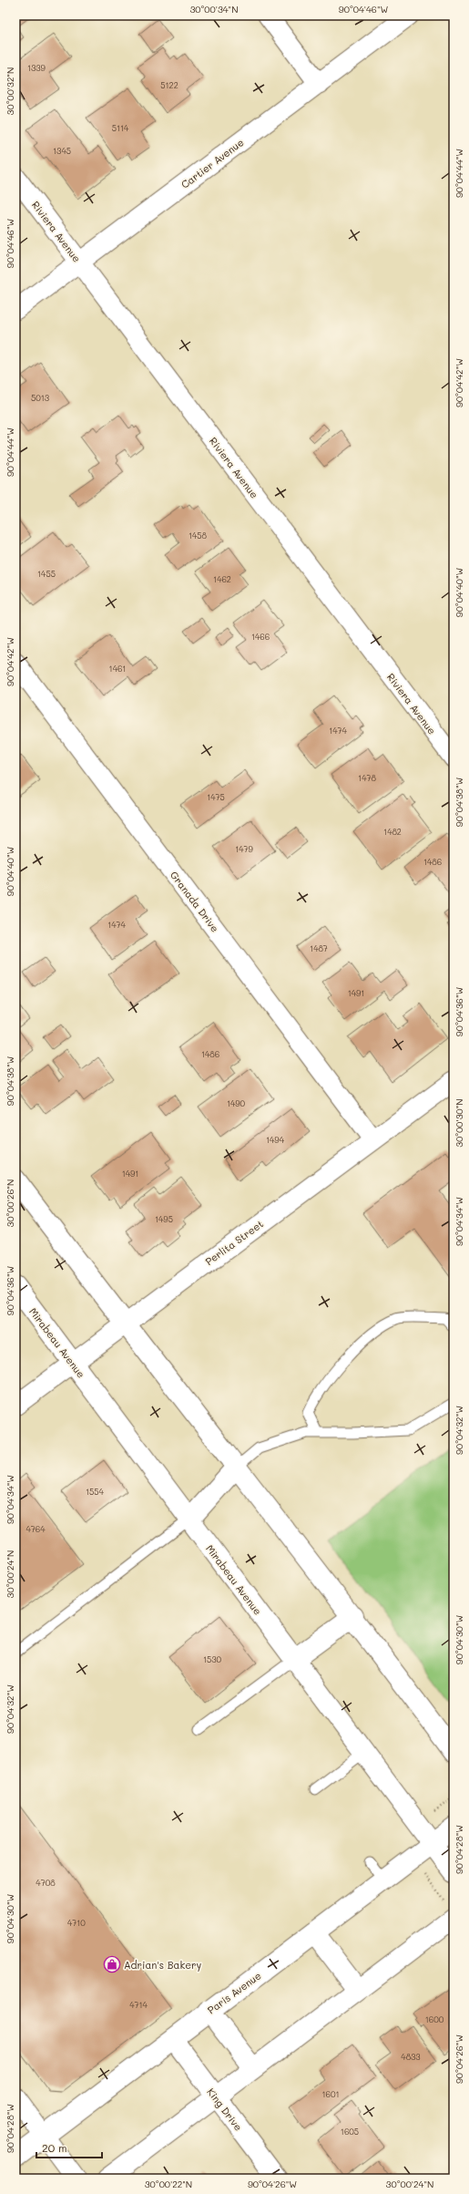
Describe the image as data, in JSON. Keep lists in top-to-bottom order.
{
  "streets": {
    "street": [
      "Cartier Avenue",
      "Riviera Avenue",
      "Granada Drive",
      "Perlita Street",
      "Mirabeau Avenue",
      "Paris Avenue",
      "King Drive"
    ]
  },
  "crossings": [
    ["Cartier Avenue", "Riviera Avenue"],
    ["Granada Drive", "Perlita Street"],
    ["Perlita Street", "Mirabeau Avenue"],
    ["Mirabeau Avenue", "Paris Avenue"],
    ["Paris Avenue", "King Drive"]
  ],
  "places": {
    "shop": ["Adrian's Bakery"]
  },
  "house_numbers": [
    "1339",
    "5122",
    "5114",
    "1345",
    "5013",
    "1458",
    "1455",
    "1462",
    "1466",
    "1461",
    "1474",
    "1478",
    "1475",
    "1482",
    "1479",
    "1486",
    "1474",
    "1487",
    "1491",
    "1486",
    "1490",
    "1494",
    "1491",
    "1495",
    "1554",
    "4764",
    "1530",
    "4708",
    "4710",
    "4714",
    "1600",
    "4833",
    "1601",
    "1605"
  ],
  "scale_bar": "20 m",
  "coordinates": [
    "30°00'34\"N",
    "90°04'46\"W",
    "30°00'32\"N",
    "90°04'44\"W",
    "90°04'42\"W",
    "90°04'40\"W",
    "90°04'38\"W",
    "90°04'36\"W",
    "30°00'30\"N",
    "30°00'26\"N",
    "90°04'34\"W",
    "90°04'32\"W",
    "30°00'24\"N",
    "90°04'30\"W",
    "90°04'28\"W",
    "90°04'26\"W",
    "30°00'22\"N"
  ]
}
